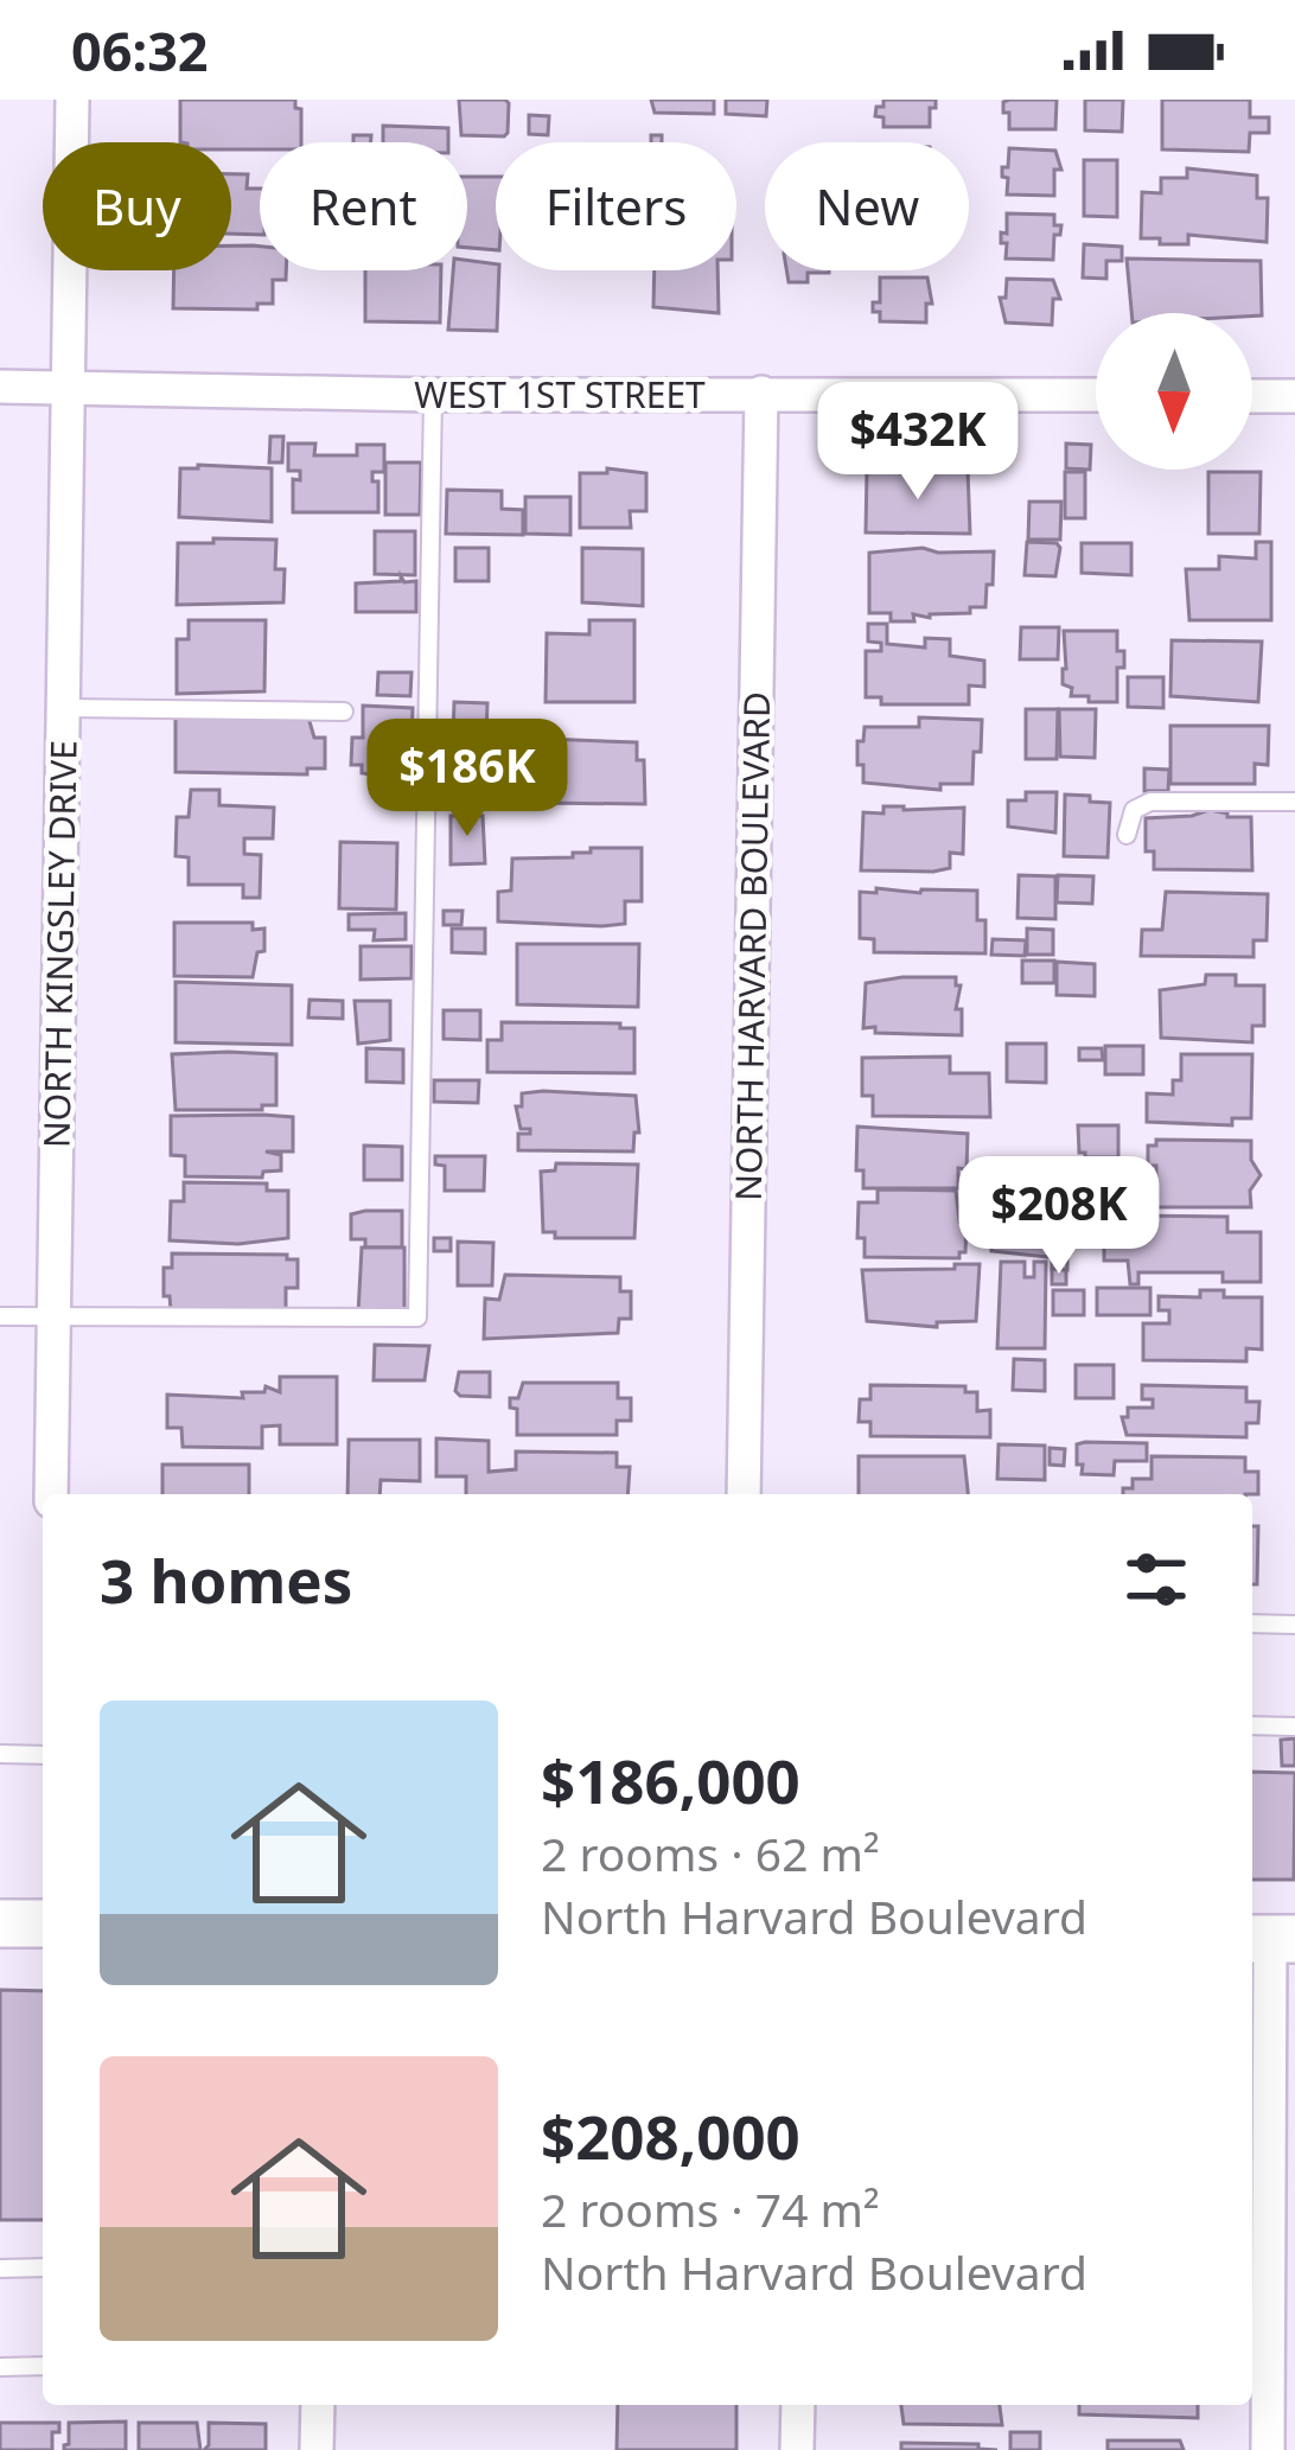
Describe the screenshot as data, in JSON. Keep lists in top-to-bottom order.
{
  "streets": {
    "street": ["WEST 1ST STREET", "NORTH KINGSLEY DRIVE", "NORTH HARVARD BOULEVARD"]
  },
  "crossings": [
    ["WEST 1ST STREET", "NORTH KINGSLEY DRIVE"],
    ["WEST 1ST STREET", "NORTH HARVARD BOULEVARD"]
  ],
  "north": "bottom",
  "page": {
    "status": "06:32",
    "chip": [
      "Buy",
      "Rent",
      "Filters",
      "New"
    ],
    "price": ["$432K", "$186K", "$208K"],
    "heading": "3 homes",
    "list": [
      {
        "name": "$186,000",
        "note": "2 rooms · 62 m² · North Harvard Boulevard"
      },
      {
        "name": "$208,000",
        "note": "2 rooms · 74 m² · North Harvard Boulevard"
      }
    ]
  }
}
